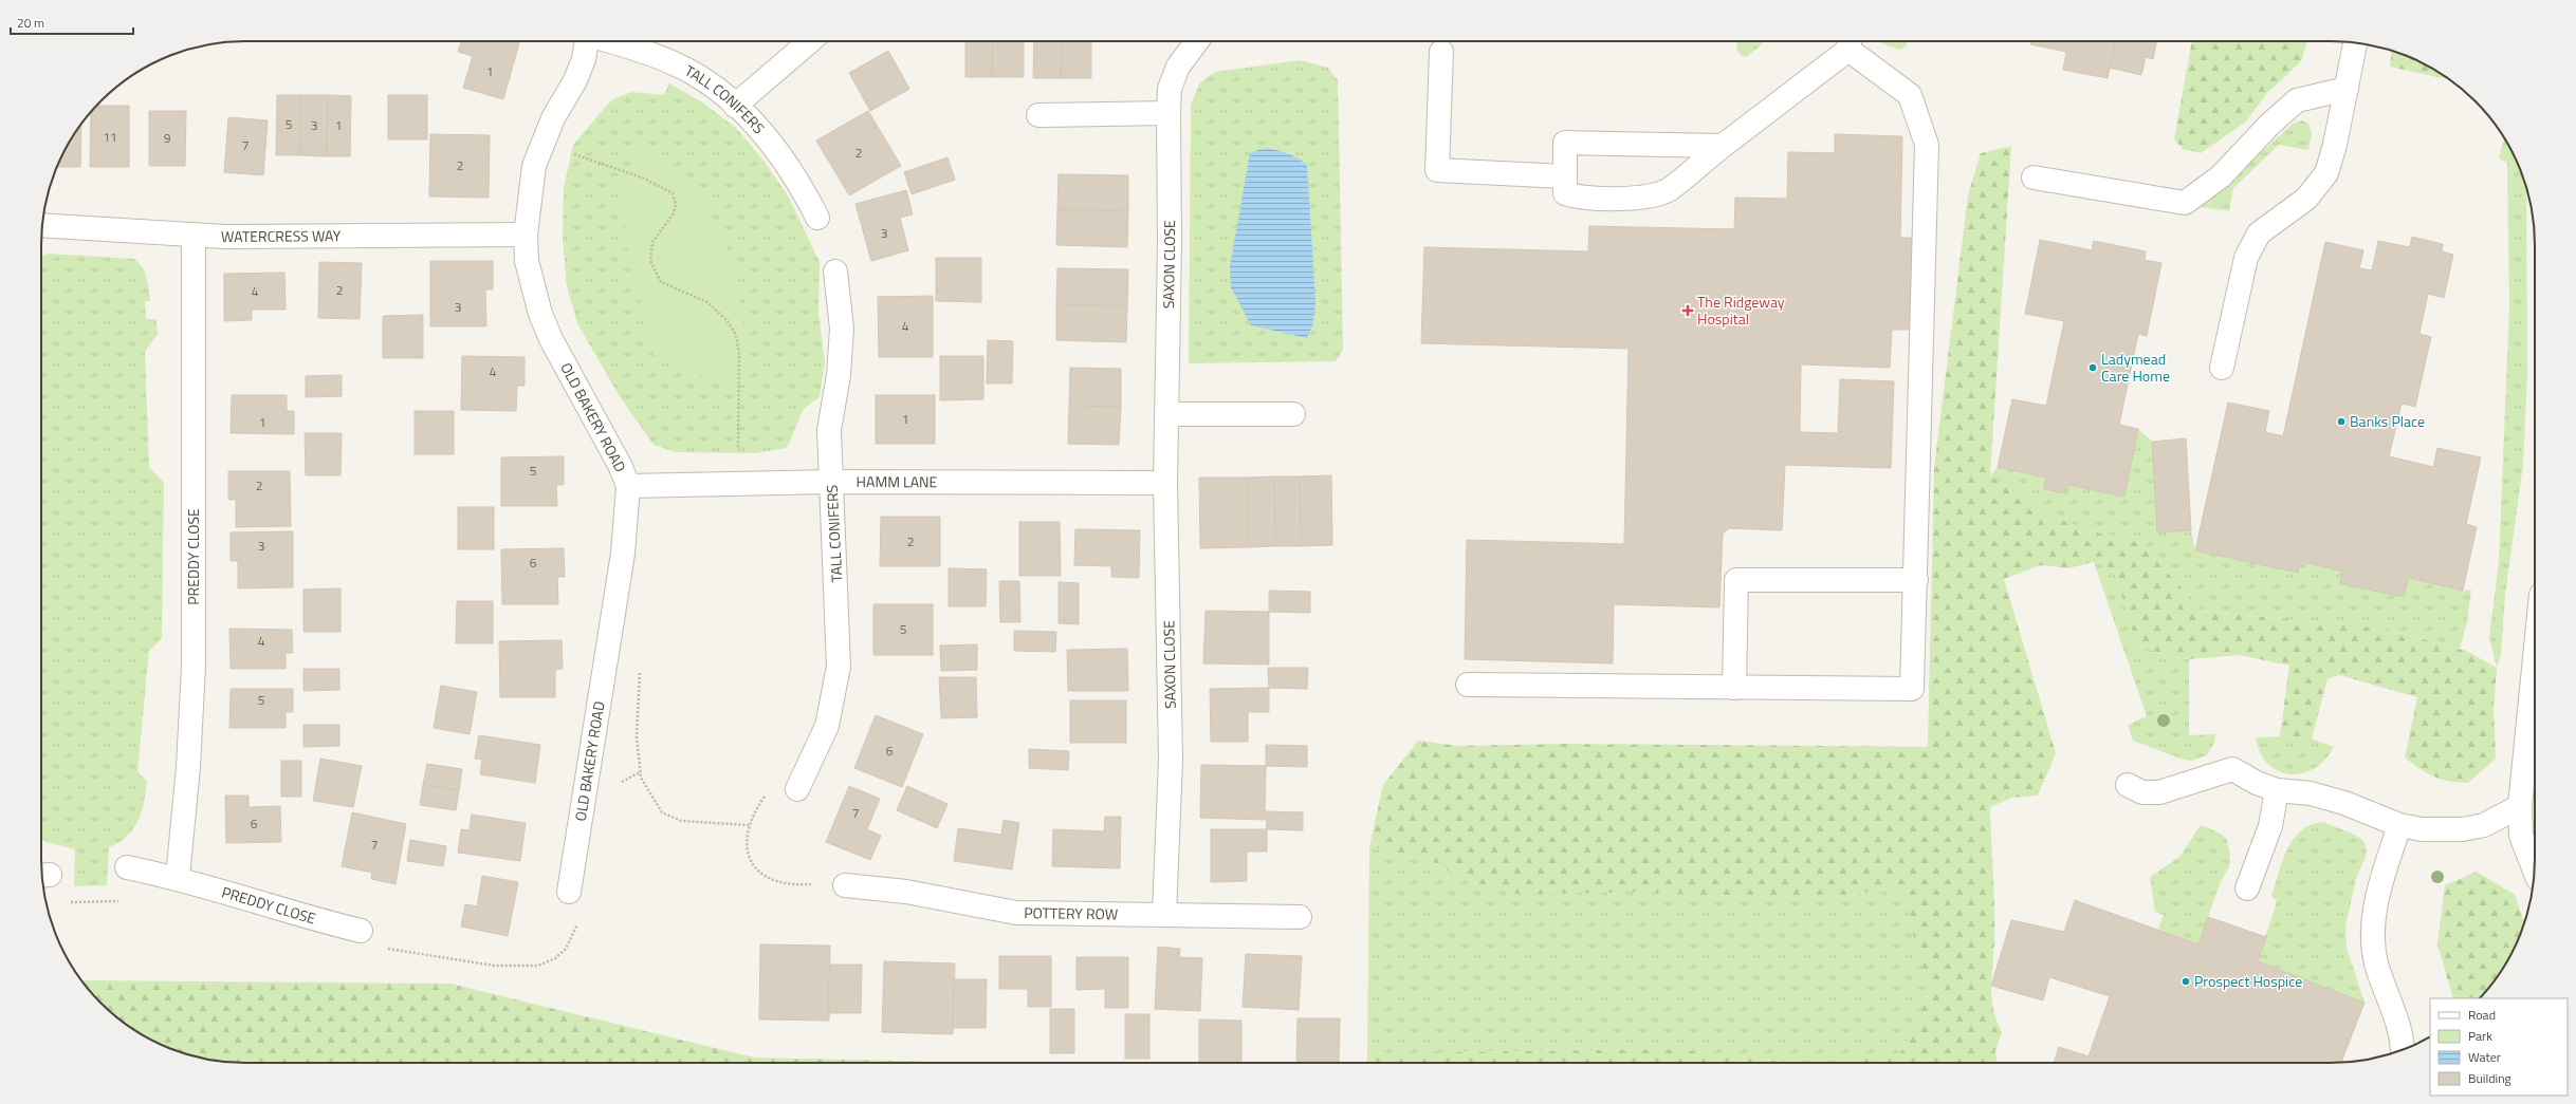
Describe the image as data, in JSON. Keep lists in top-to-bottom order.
{
  "streets": {
    "street": [
      "TALL CONIFERS",
      "WATERCRESS WAY",
      "SAXON CLOSE",
      "OLD BAKERY ROAD",
      "HAMM LANE",
      "PREDDY CLOSE",
      "POTTERY ROW"
    ]
  },
  "crossings": [
    ["TALL CONIFERS", "HAMM LANE"],
    ["WATERCRESS WAY", "OLD BAKERY ROAD"],
    ["WATERCRESS WAY", "PREDDY CLOSE"],
    ["SAXON CLOSE", "HAMM LANE"],
    ["SAXON CLOSE", "POTTERY ROW"],
    ["OLD BAKERY ROAD", "HAMM LANE"]
  ],
  "places": {
    "health": ["The Ridgeway Hospital"],
    "other": ["Ladymead Care Home", "Banks Place", "Prospect Hospice"]
  },
  "house_numbers": [
    "1",
    "5",
    "3",
    "1",
    "11",
    "9",
    "7",
    "2",
    "2",
    "3",
    "2",
    "4",
    "3",
    "4",
    "4",
    "1",
    "1",
    "5",
    "2",
    "2",
    "3",
    "6",
    "5",
    "4",
    "5",
    "6",
    "7",
    "6",
    "7"
  ],
  "legend": [
    "Road",
    "Park",
    "Water",
    "Building"
  ],
  "scale_bar": "20 m"
}
